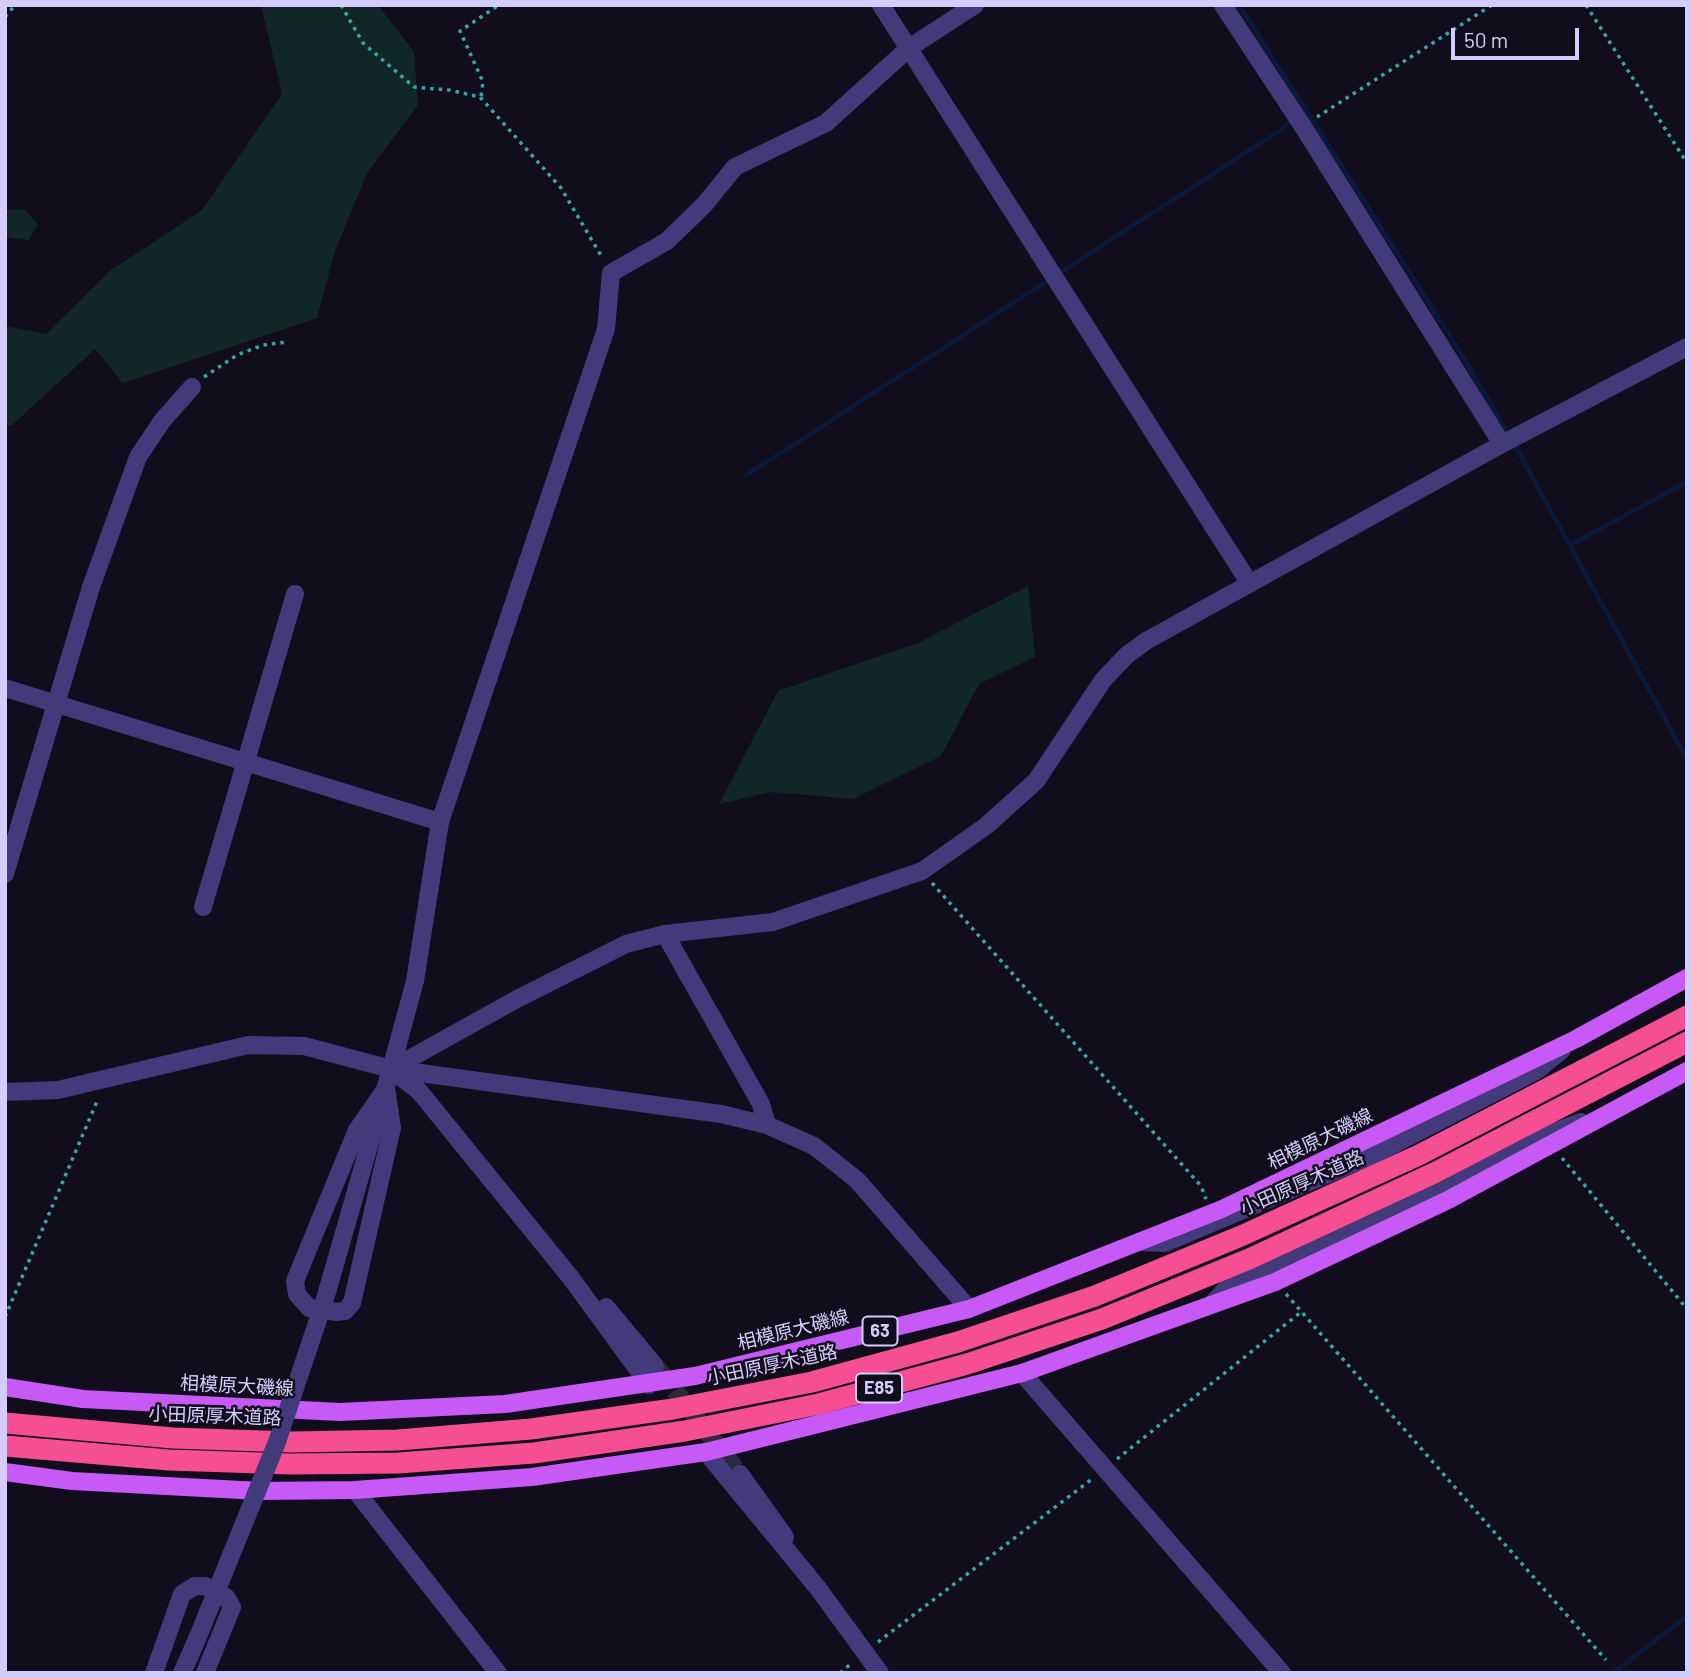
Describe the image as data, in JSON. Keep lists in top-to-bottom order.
{
  "streets": {
    "highway": ["小田原厚木道路", "E85"],
    "main road": ["相模原大磯線", "63"]
  },
  "scale_bar": "50 m"
}
